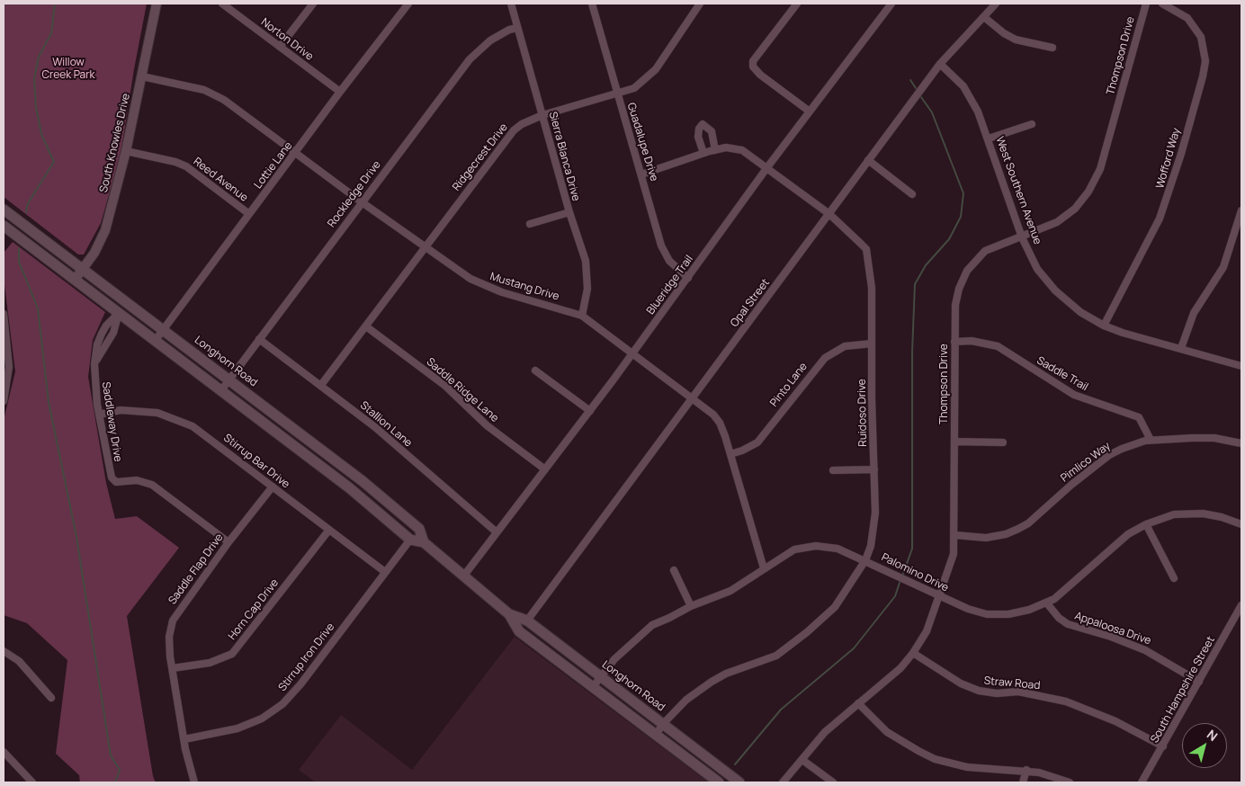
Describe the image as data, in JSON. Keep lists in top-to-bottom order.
{
  "streets": {
    "main road": ["Longhorn Road"],
    "street": [
      "Norton Drive",
      "Thompson Drive",
      "Guadalupe Drive",
      "South Knowles Drive",
      "Sierra Blanca Drive",
      "Ridgecrest Drive",
      "Wofford Way",
      "Lottie Lane",
      "Reed Avenue",
      "West Southern Avenue",
      "Rockledge Drive",
      "Blueridge Trail",
      "Mustang Drive",
      "Opal Street",
      "Saddle Trail",
      "Pinto Lane",
      "Saddle Ridge Lane",
      "Ruidoso Drive",
      "Saddleway Drive",
      "Stallion Lane",
      "Stirrup Bar Drive",
      "Pimlico Way",
      "Saddle Flap Drive",
      "Palomino Drive",
      "Horn Cap Drive",
      "Appaloosa Drive",
      "Stirrup Iron Drive",
      "Straw Road",
      "South Hampshire Street"
    ]
  },
  "crossings": [
    ["Norton Drive", "Lottie Lane"],
    ["Thompson Drive", "West Southern Avenue"],
    ["Thompson Drive", "Saddle Trail"],
    ["Thompson Drive", "Pimlico Way"],
    ["Thompson Drive", "Palomino Drive"],
    ["Thompson Drive", "Straw Road"],
    ["Guadalupe Drive", "Ridgecrest Drive"],
    ["Guadalupe Drive", "Blueridge Trail"],
    ["Guadalupe Drive", "Ruidoso Drive"],
    ["South Knowles Drive", "Reed Avenue"],
    ["South Knowles Drive", "Mustang Drive"],
    ["South Knowles Drive", "Longhorn Road"],
    ["Sierra Blanca Drive", "Ridgecrest Drive"],
    ["Sierra Blanca Drive", "Rockledge Drive"],
    ["Sierra Blanca Drive", "Mustang Drive"],
    ["Ridgecrest Drive", "Mustang Drive"],
    ["Ridgecrest Drive", "Saddle Ridge Lane"],
    ["Ridgecrest Drive", "Stallion Lane"],
    ["Wofford Way", "West Southern Avenue"],
    ["Lottie Lane", "Reed Avenue"],
    ["Lottie Lane", "Mustang Drive"],
    ["Lottie Lane", "Longhorn Road"],
    ["West Southern Avenue", "Opal Street"],
    ["Rockledge Drive", "Mustang Drive"],
    ["Rockledge Drive", "Longhorn Road"],
    ["Rockledge Drive", "Stallion Lane"],
    ["Blueridge Trail", "Mustang Drive"],
    ["Blueridge Trail", "Longhorn Road"],
    ["Blueridge Trail", "Saddle Ridge Lane"],
    ["Blueridge Trail", "Ruidoso Drive"],
    ["Blueridge Trail", "Stallion Lane"],
    ["Mustang Drive", "Opal Street"],
    ["Mustang Drive", "Pinto Lane"],
    ["Mustang Drive", "Palomino Drive"],
    ["Opal Street", "Longhorn Road"],
    ["Opal Street", "Ruidoso Drive"],
    ["Longhorn Road", "Ruidoso Drive"],
    ["Longhorn Road", "Saddleway Drive"],
    ["Longhorn Road", "Palomino Drive"],
    ["Longhorn Road", "Stirrup Iron Drive"],
    ["Saddle Trail", "Pimlico Way"],
    ["Pinto Lane", "Ruidoso Drive"],
    ["Ruidoso Drive", "Palomino Drive"],
    ["Saddleway Drive", "Stirrup Bar Drive"],
    ["Saddleway Drive", "Saddle Flap Drive"],
    ["Stirrup Bar Drive", "Saddle Flap Drive"],
    ["Stirrup Bar Drive", "Horn Cap Drive"],
    ["Stirrup Bar Drive", "Stirrup Iron Drive"],
    ["Saddle Flap Drive", "Horn Cap Drive"],
    ["Saddle Flap Drive", "Stirrup Iron Drive"],
    ["Palomino Drive", "Appaloosa Drive"],
    ["Appaloosa Drive", "South Hampshire Street"],
    ["Straw Road", "South Hampshire Street"]
  ],
  "parks": ["Willow Creek Park"],
  "north": "top right"
}
